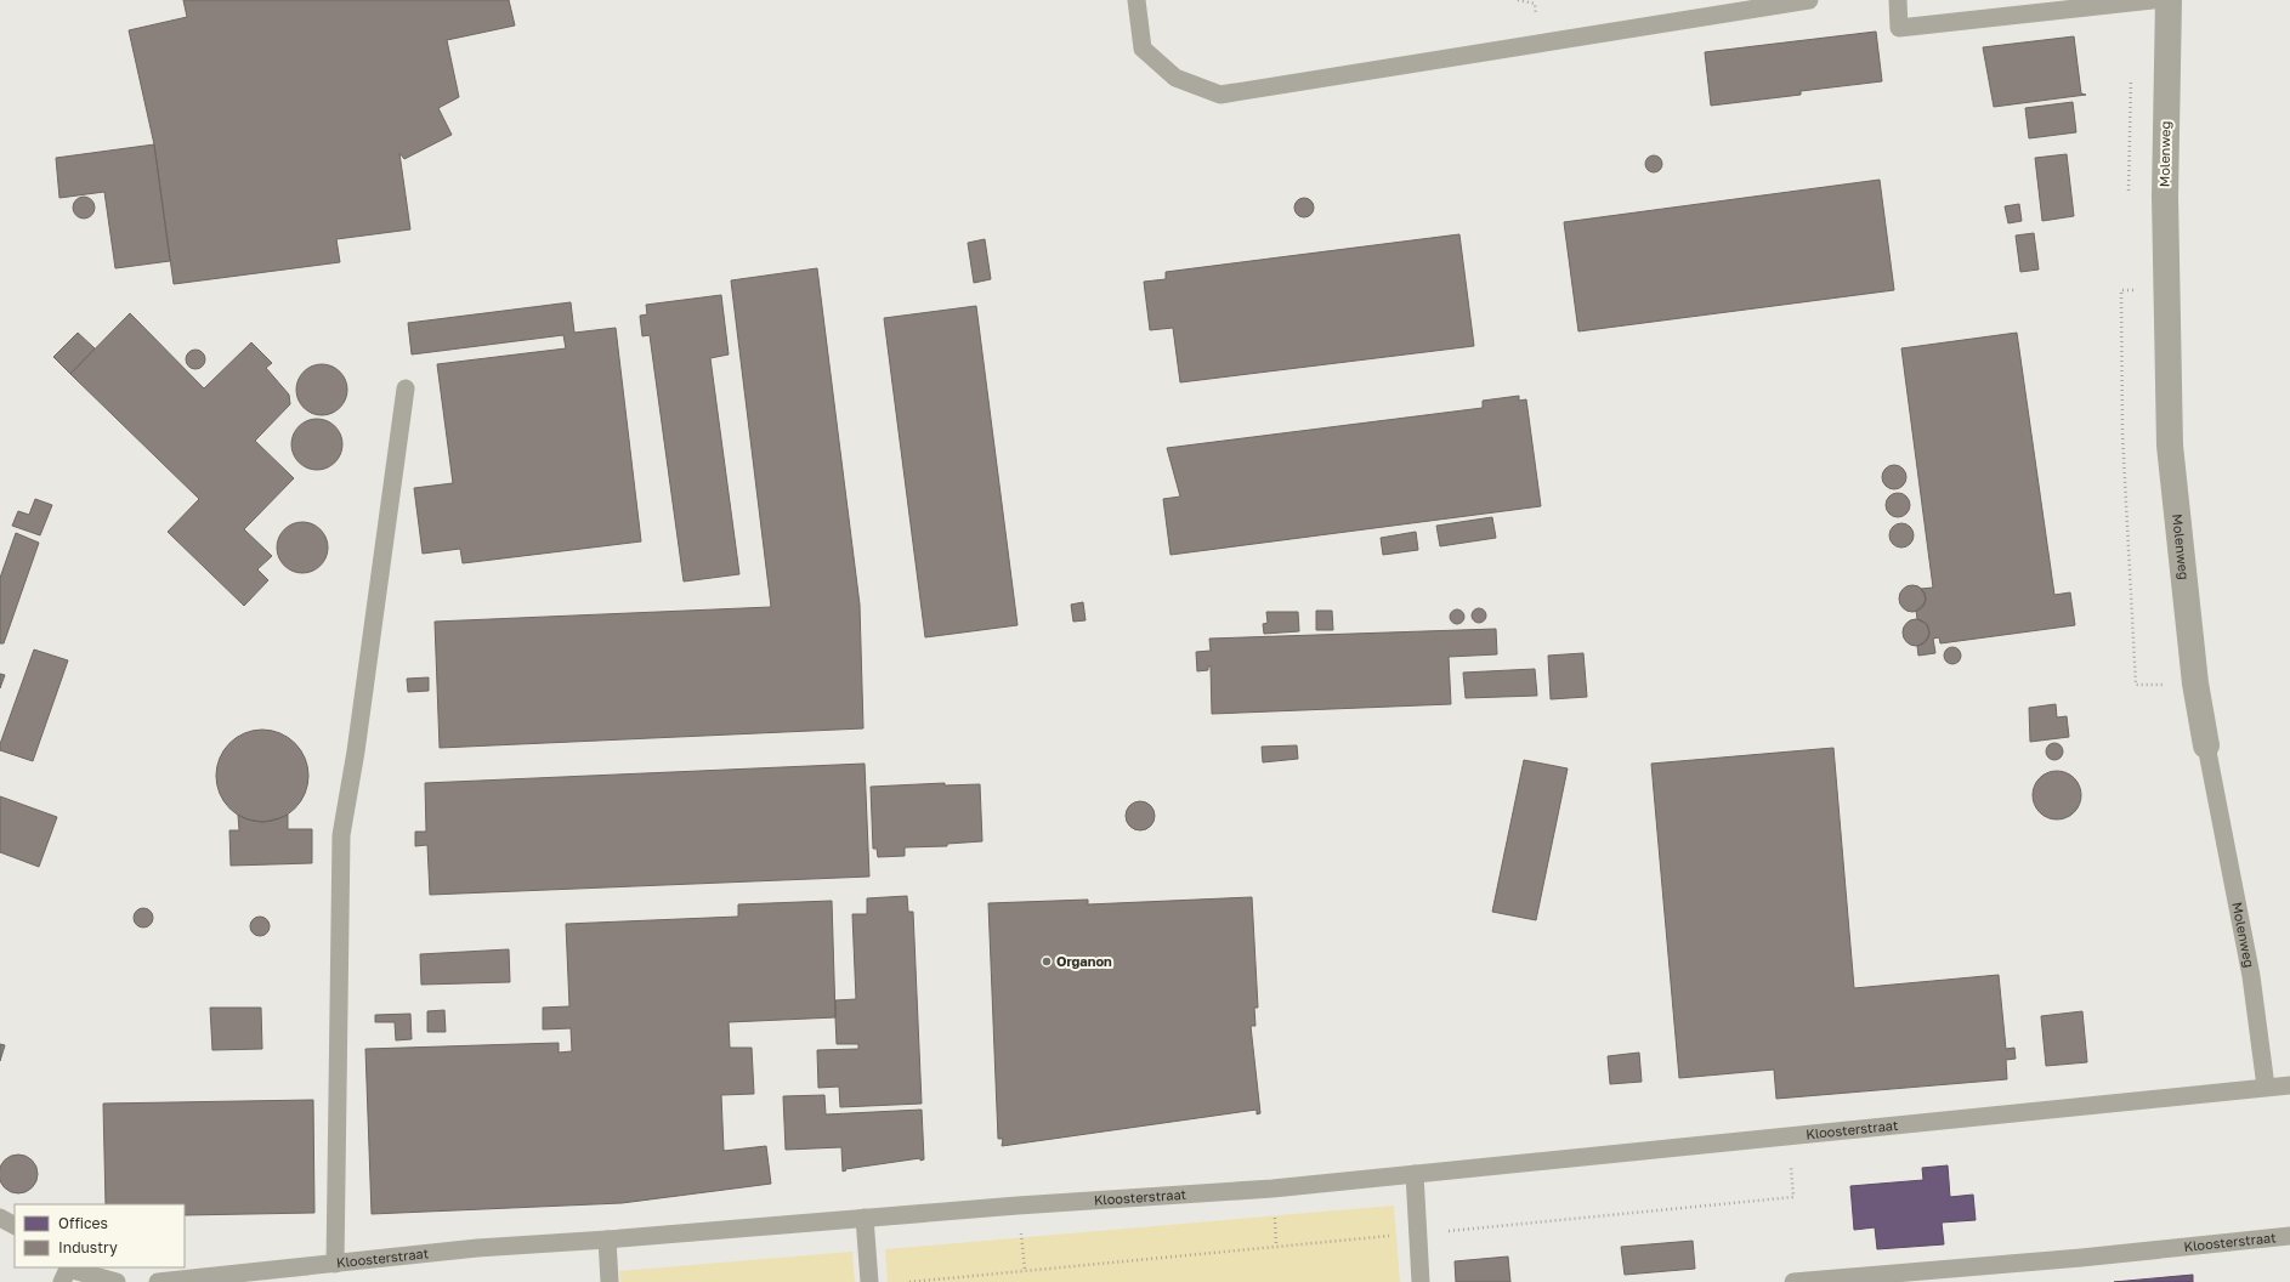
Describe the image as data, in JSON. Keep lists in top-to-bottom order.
{
  "streets": {
    "street": ["Molenweg"],
    "lane": ["Kloosterstraat"]
  },
  "crossings": [
    ["Molenweg", "Kloosterstraat"]
  ],
  "places": ["Organon"],
  "legend": ["Offices", "Industry"]
}
